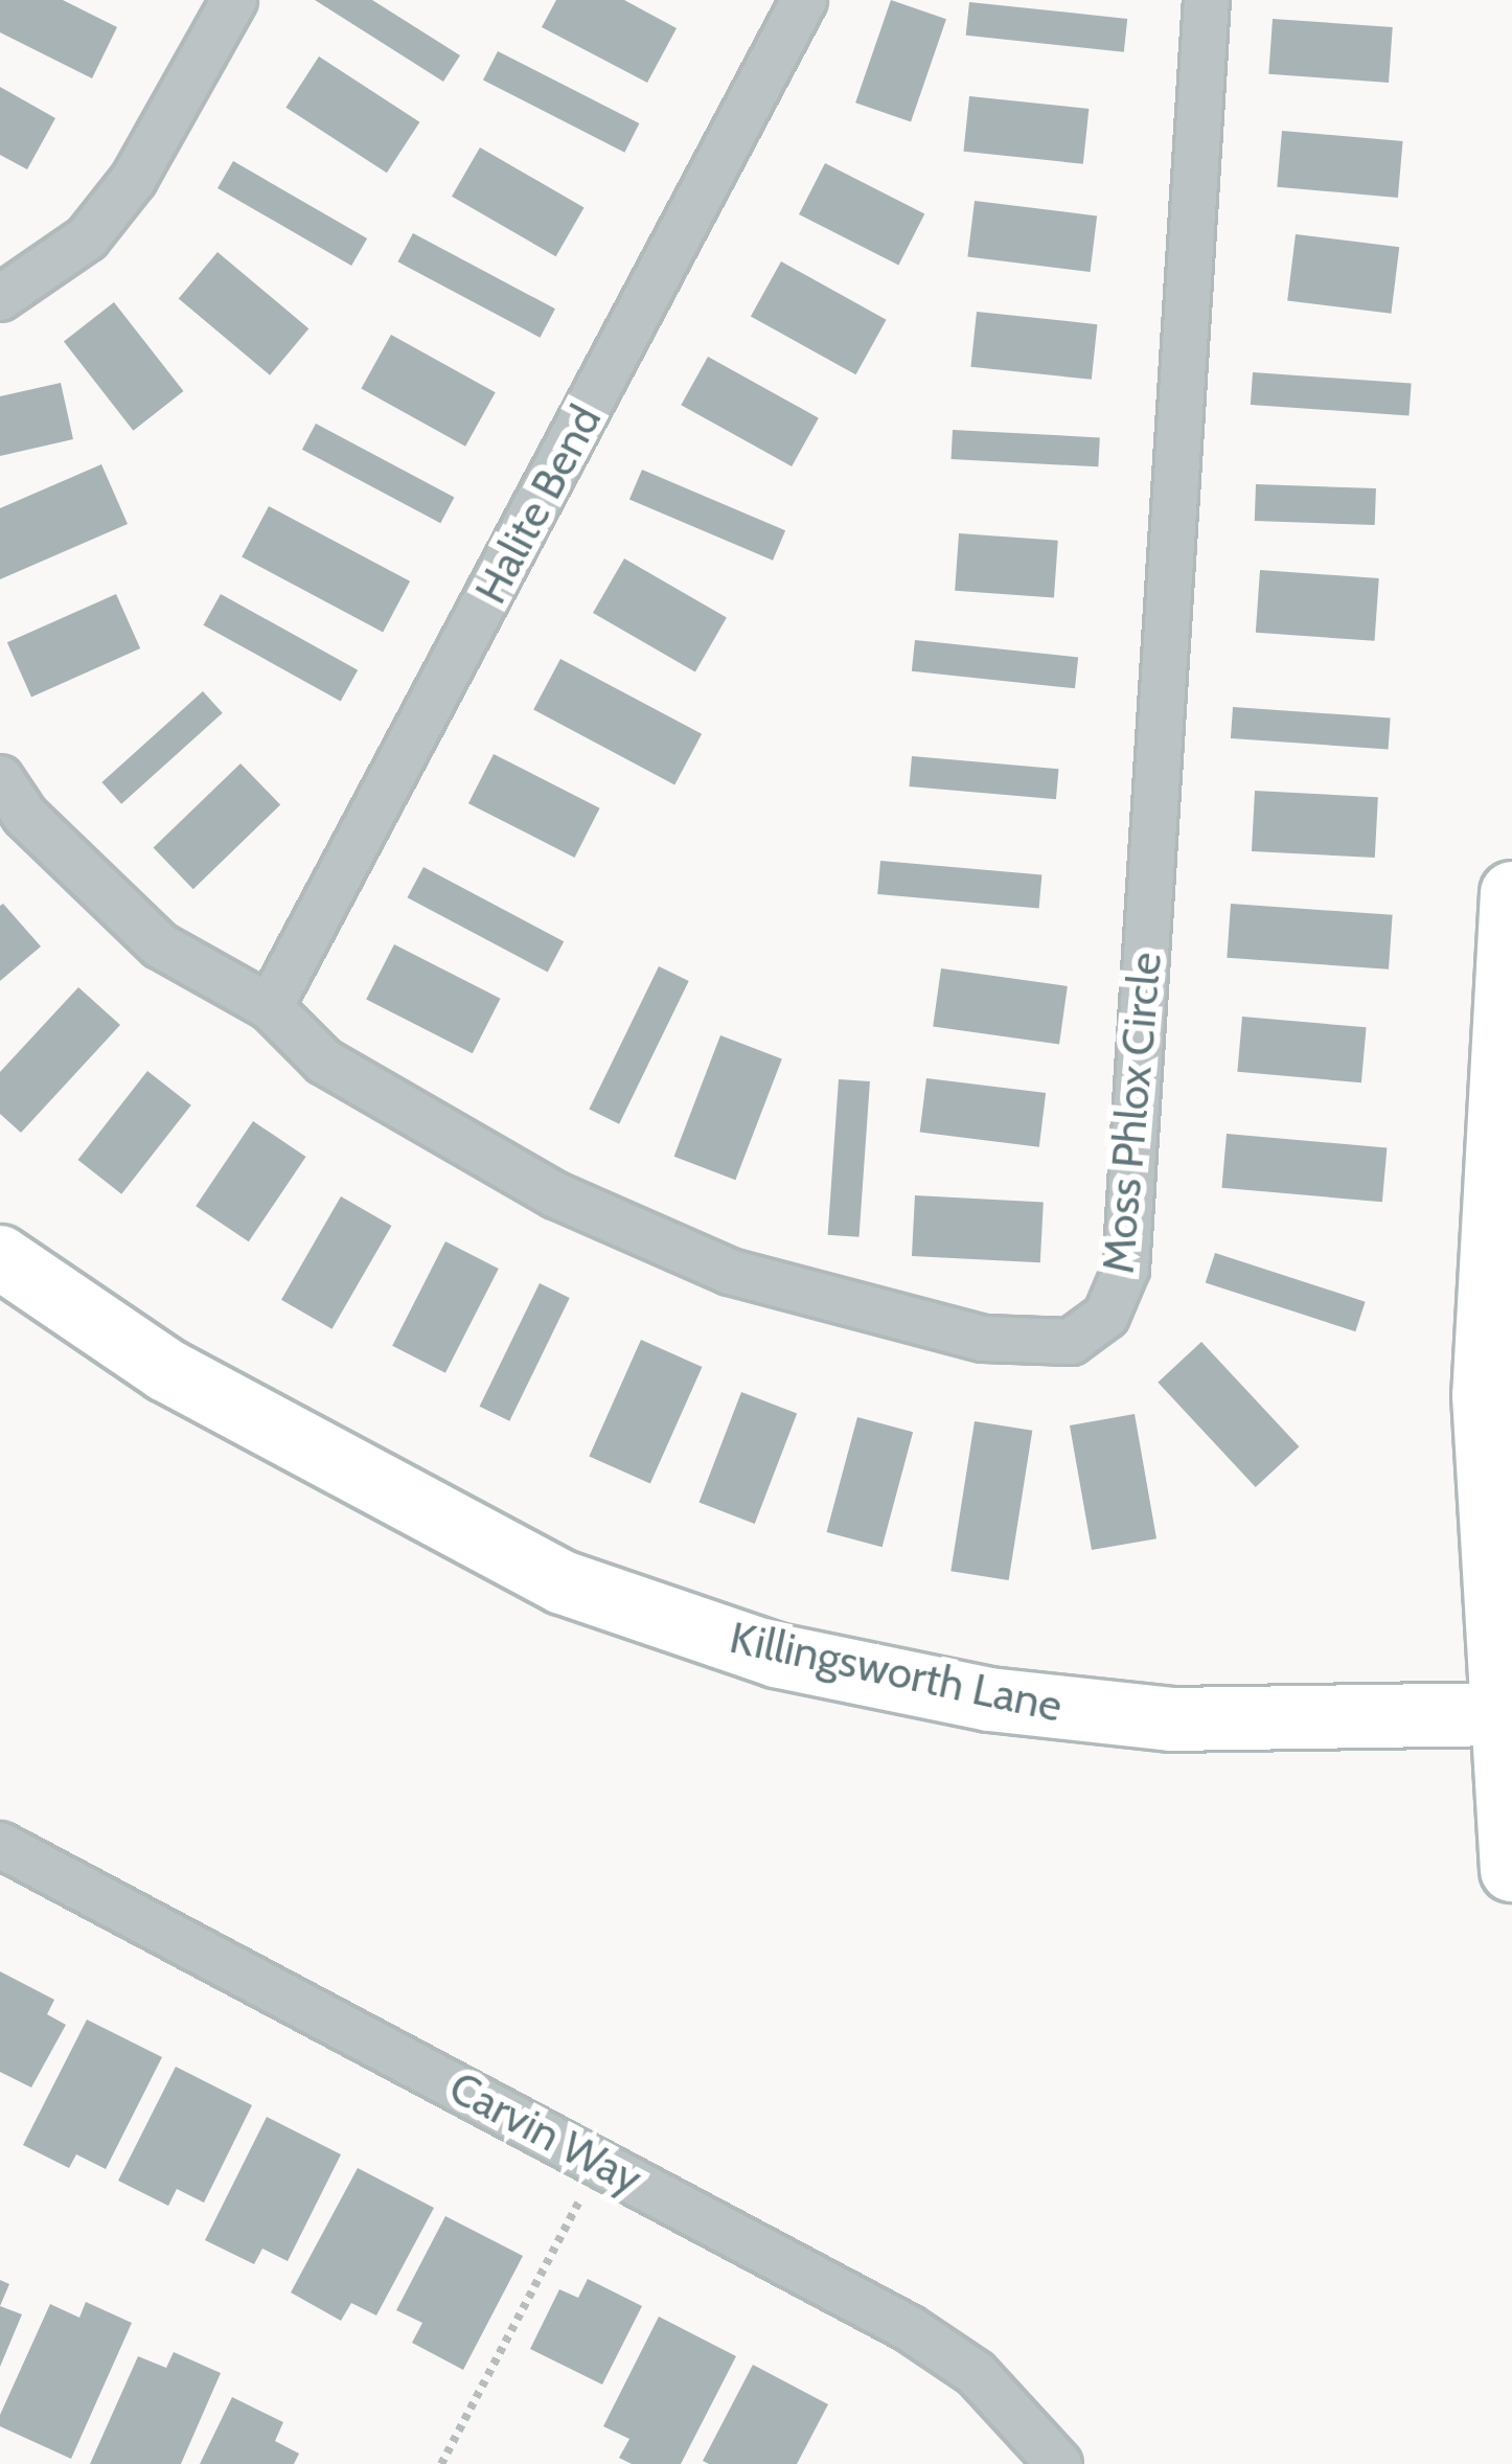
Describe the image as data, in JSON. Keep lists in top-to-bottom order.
{
  "streets": {
    "street": [
      "Halite Bend",
      "Moss Phlox Circle",
      "Killingsworth Lane",
      "Carvin Way"
    ]
  },
  "crossings": [
    ["Halite Bend", "Moss Phlox Circle"]
  ]
}
